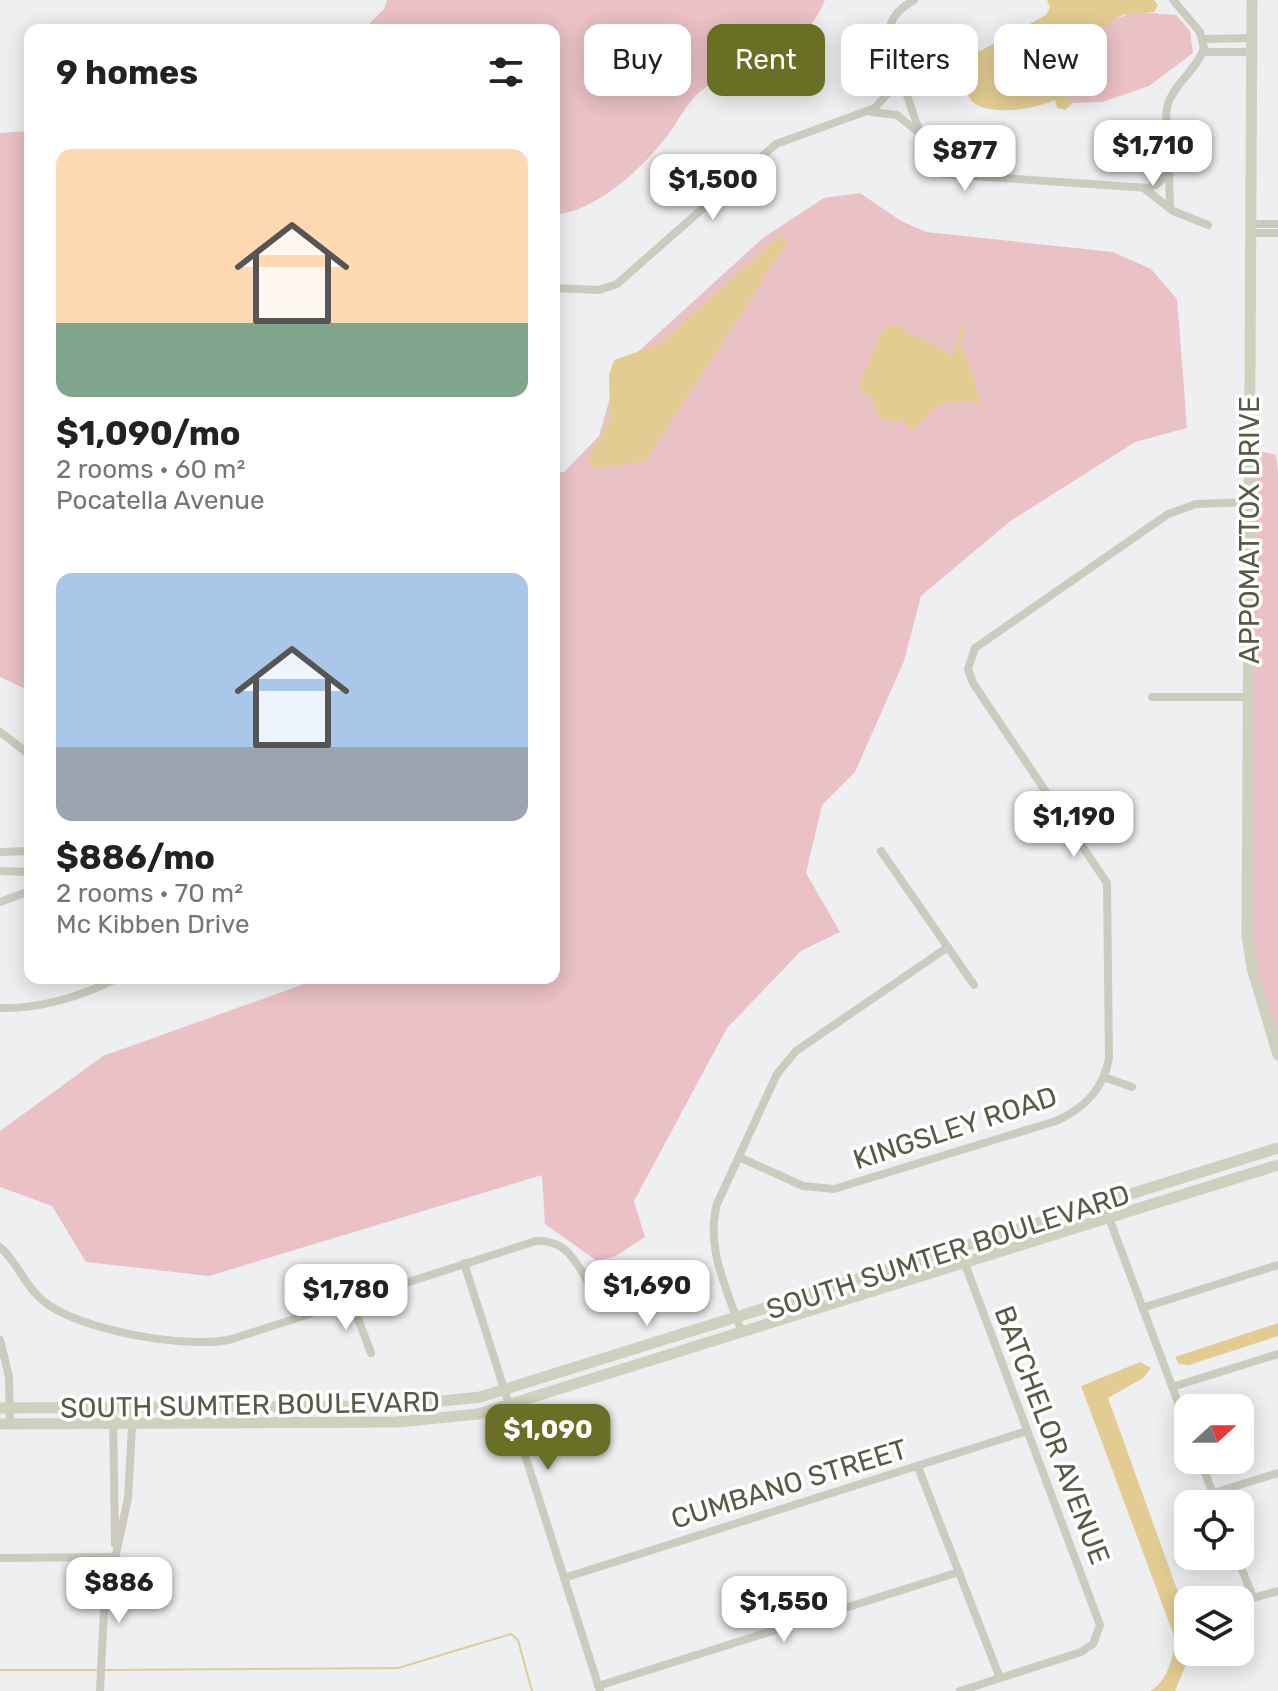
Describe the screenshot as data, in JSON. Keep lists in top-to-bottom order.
{
  "streets": {
    "main road": ["APPOMATTOX DRIVE", "SOUTH SUMTER BOULEVARD"],
    "street": ["KINGSLEY ROAD", "BATCHELOR AVENUE", "CUMBANO STREET"]
  },
  "crossings": [
    ["SOUTH SUMTER BOULEVARD", "BATCHELOR AVENUE"],
    ["BATCHELOR AVENUE", "CUMBANO STREET"]
  ],
  "north": "right",
  "page": {
    "chip": [
      "Buy",
      "Rent",
      "Filters",
      "New"
    ],
    "heading": "9 homes",
    "price": [
      "$1,710",
      "$877",
      "$1,500",
      "$1,190",
      "$1,690",
      "$1,780",
      "$1,090",
      "$886",
      "$1,550"
    ],
    "list": [
      {
        "name": "$1,090/mo",
        "note": "2 rooms · 60 m² · Pocatella Avenue"
      },
      {
        "name": "$886/mo",
        "note": "2 rooms · 70 m² · Mc Kibben Drive"
      }
    ]
  }
}
